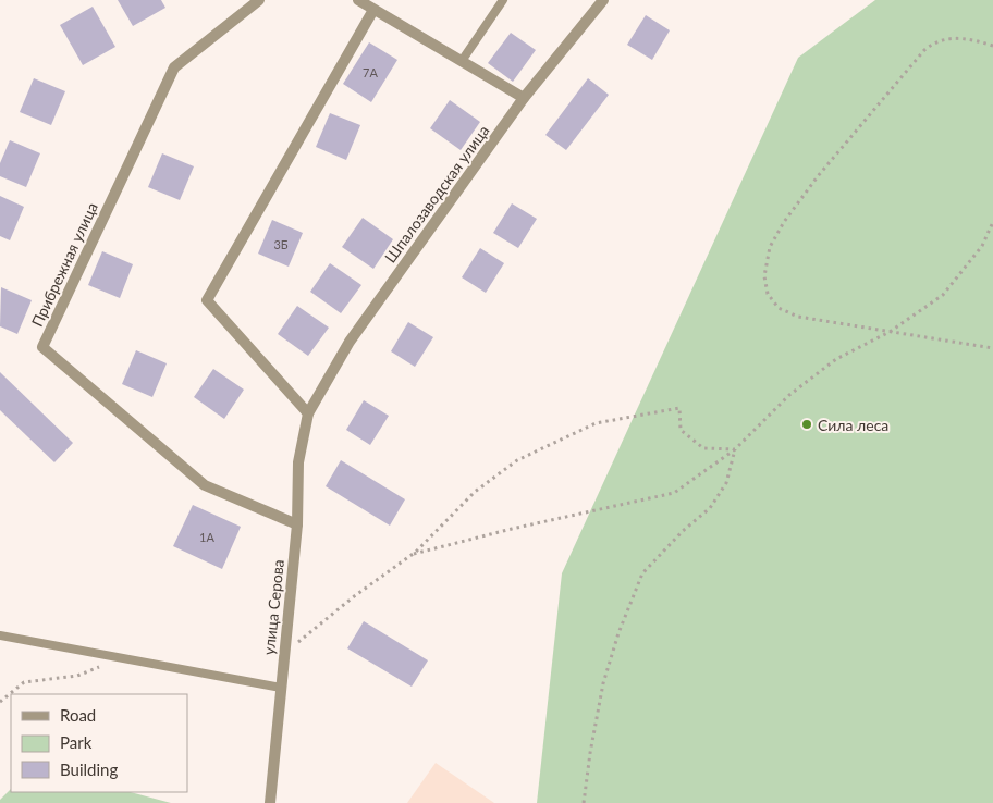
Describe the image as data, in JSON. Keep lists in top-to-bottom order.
{
  "streets": {
    "street": ["Шпалозаводская улица", "Прибрежная улица", "улица Серова"]
  },
  "crossings": [
    ["Шпалозаводская улица", "улица Серова"],
    ["Прибрежная улица", "улица Серова"]
  ],
  "places": ["Сила леса"],
  "house_numbers": ["7А", "3Б", "1А"],
  "legend": ["Road", "Park", "Building"]
}
